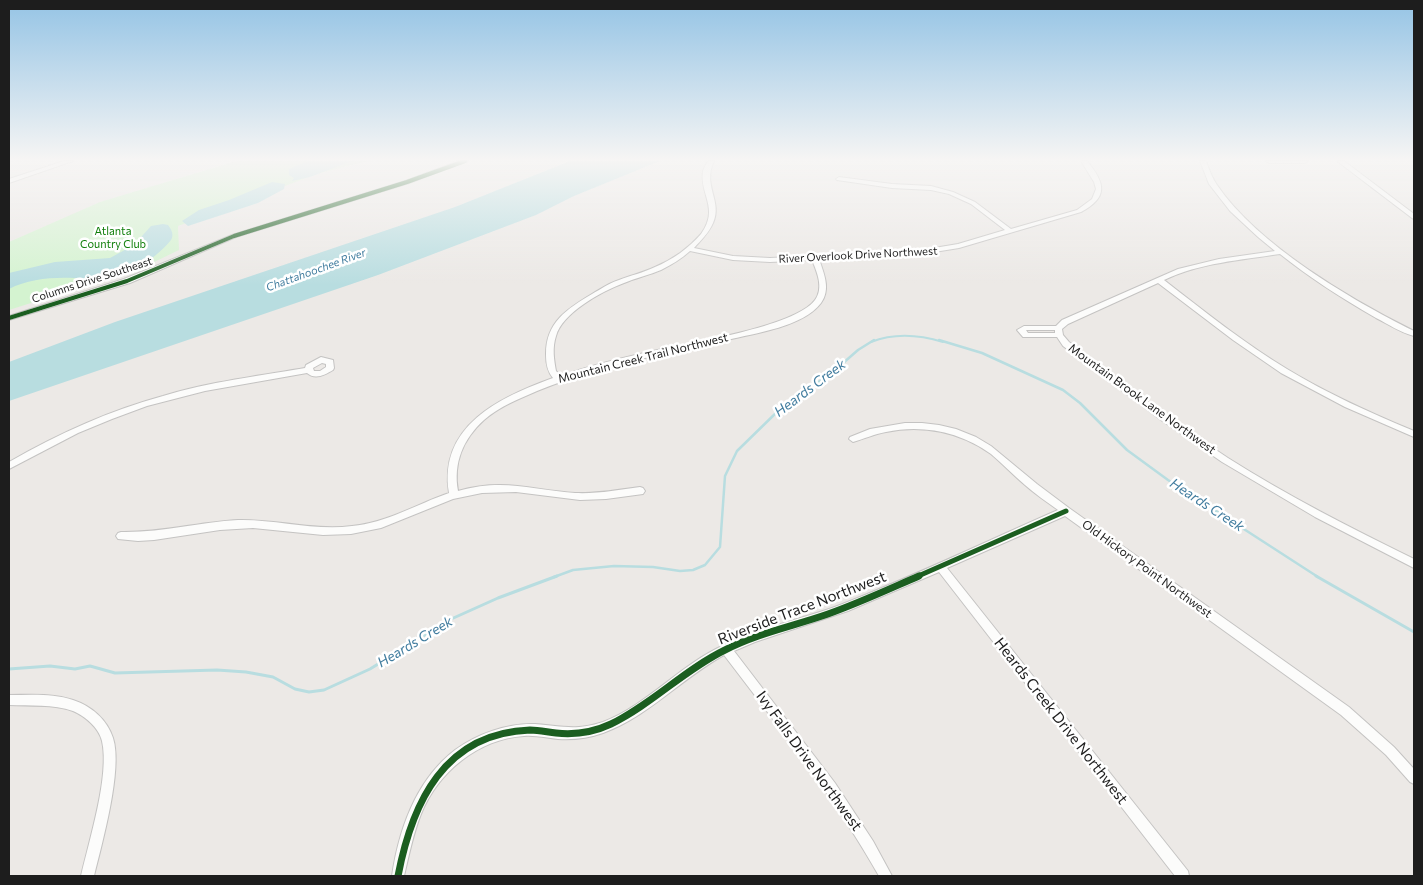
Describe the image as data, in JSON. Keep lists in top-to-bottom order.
{
  "streets": {
    "street": [
      "River Overlook Drive Northwest",
      "Columns Drive Southeast",
      "Mountain Creek Trail Northwest",
      "Mountain Brook Lane Northwest",
      "Old Hickory Point Northwest",
      "Riverside Trace Northwest",
      "Heards Creek Drive Northwest",
      "Ivy Falls Drive Northwest"
    ]
  },
  "crossings": [
    ["River Overlook Drive Northwest", "Mountain Creek Trail Northwest"],
    ["Old Hickory Point Northwest", "Riverside Trace Northwest"],
    ["Riverside Trace Northwest", "Heards Creek Drive Northwest"],
    ["Riverside Trace Northwest", "Ivy Falls Drive Northwest"]
  ],
  "water": ["Chattahoochee River", "Heards Creek"],
  "parks": ["Atlanta Country Club"]
}
